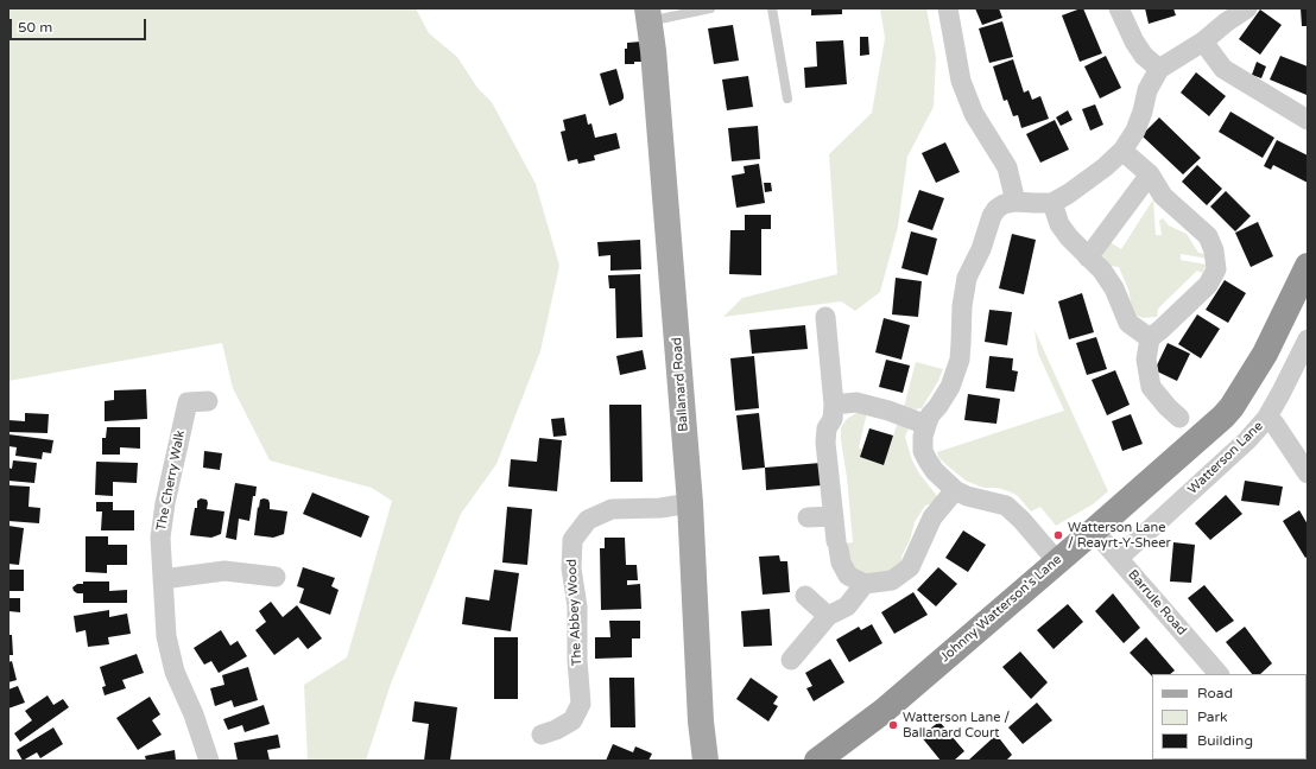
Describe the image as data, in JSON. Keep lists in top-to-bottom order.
{
  "streets": {
    "highway": ["Johnny Watterson's Lane"],
    "main road": ["Ballanard Road"],
    "street": [
      "Watterson Lane",
      "The Cherry Walk",
      "Barrule Road",
      "The Abbey Wood"
    ]
  },
  "crossings": [
    ["Ballanard Road", "The Abbey Wood"],
    ["Watterson Lane", "Barrule Road"],
    ["Barrule Road", "Johnny Watterson's Lane"]
  ],
  "places": ["Watterson Lane / Reayrt-Y-Sheer", "Watterson Lane / Ballanard Court"],
  "legend": ["Road", "Park", "Building"],
  "scale_bar": "50 m"
}
